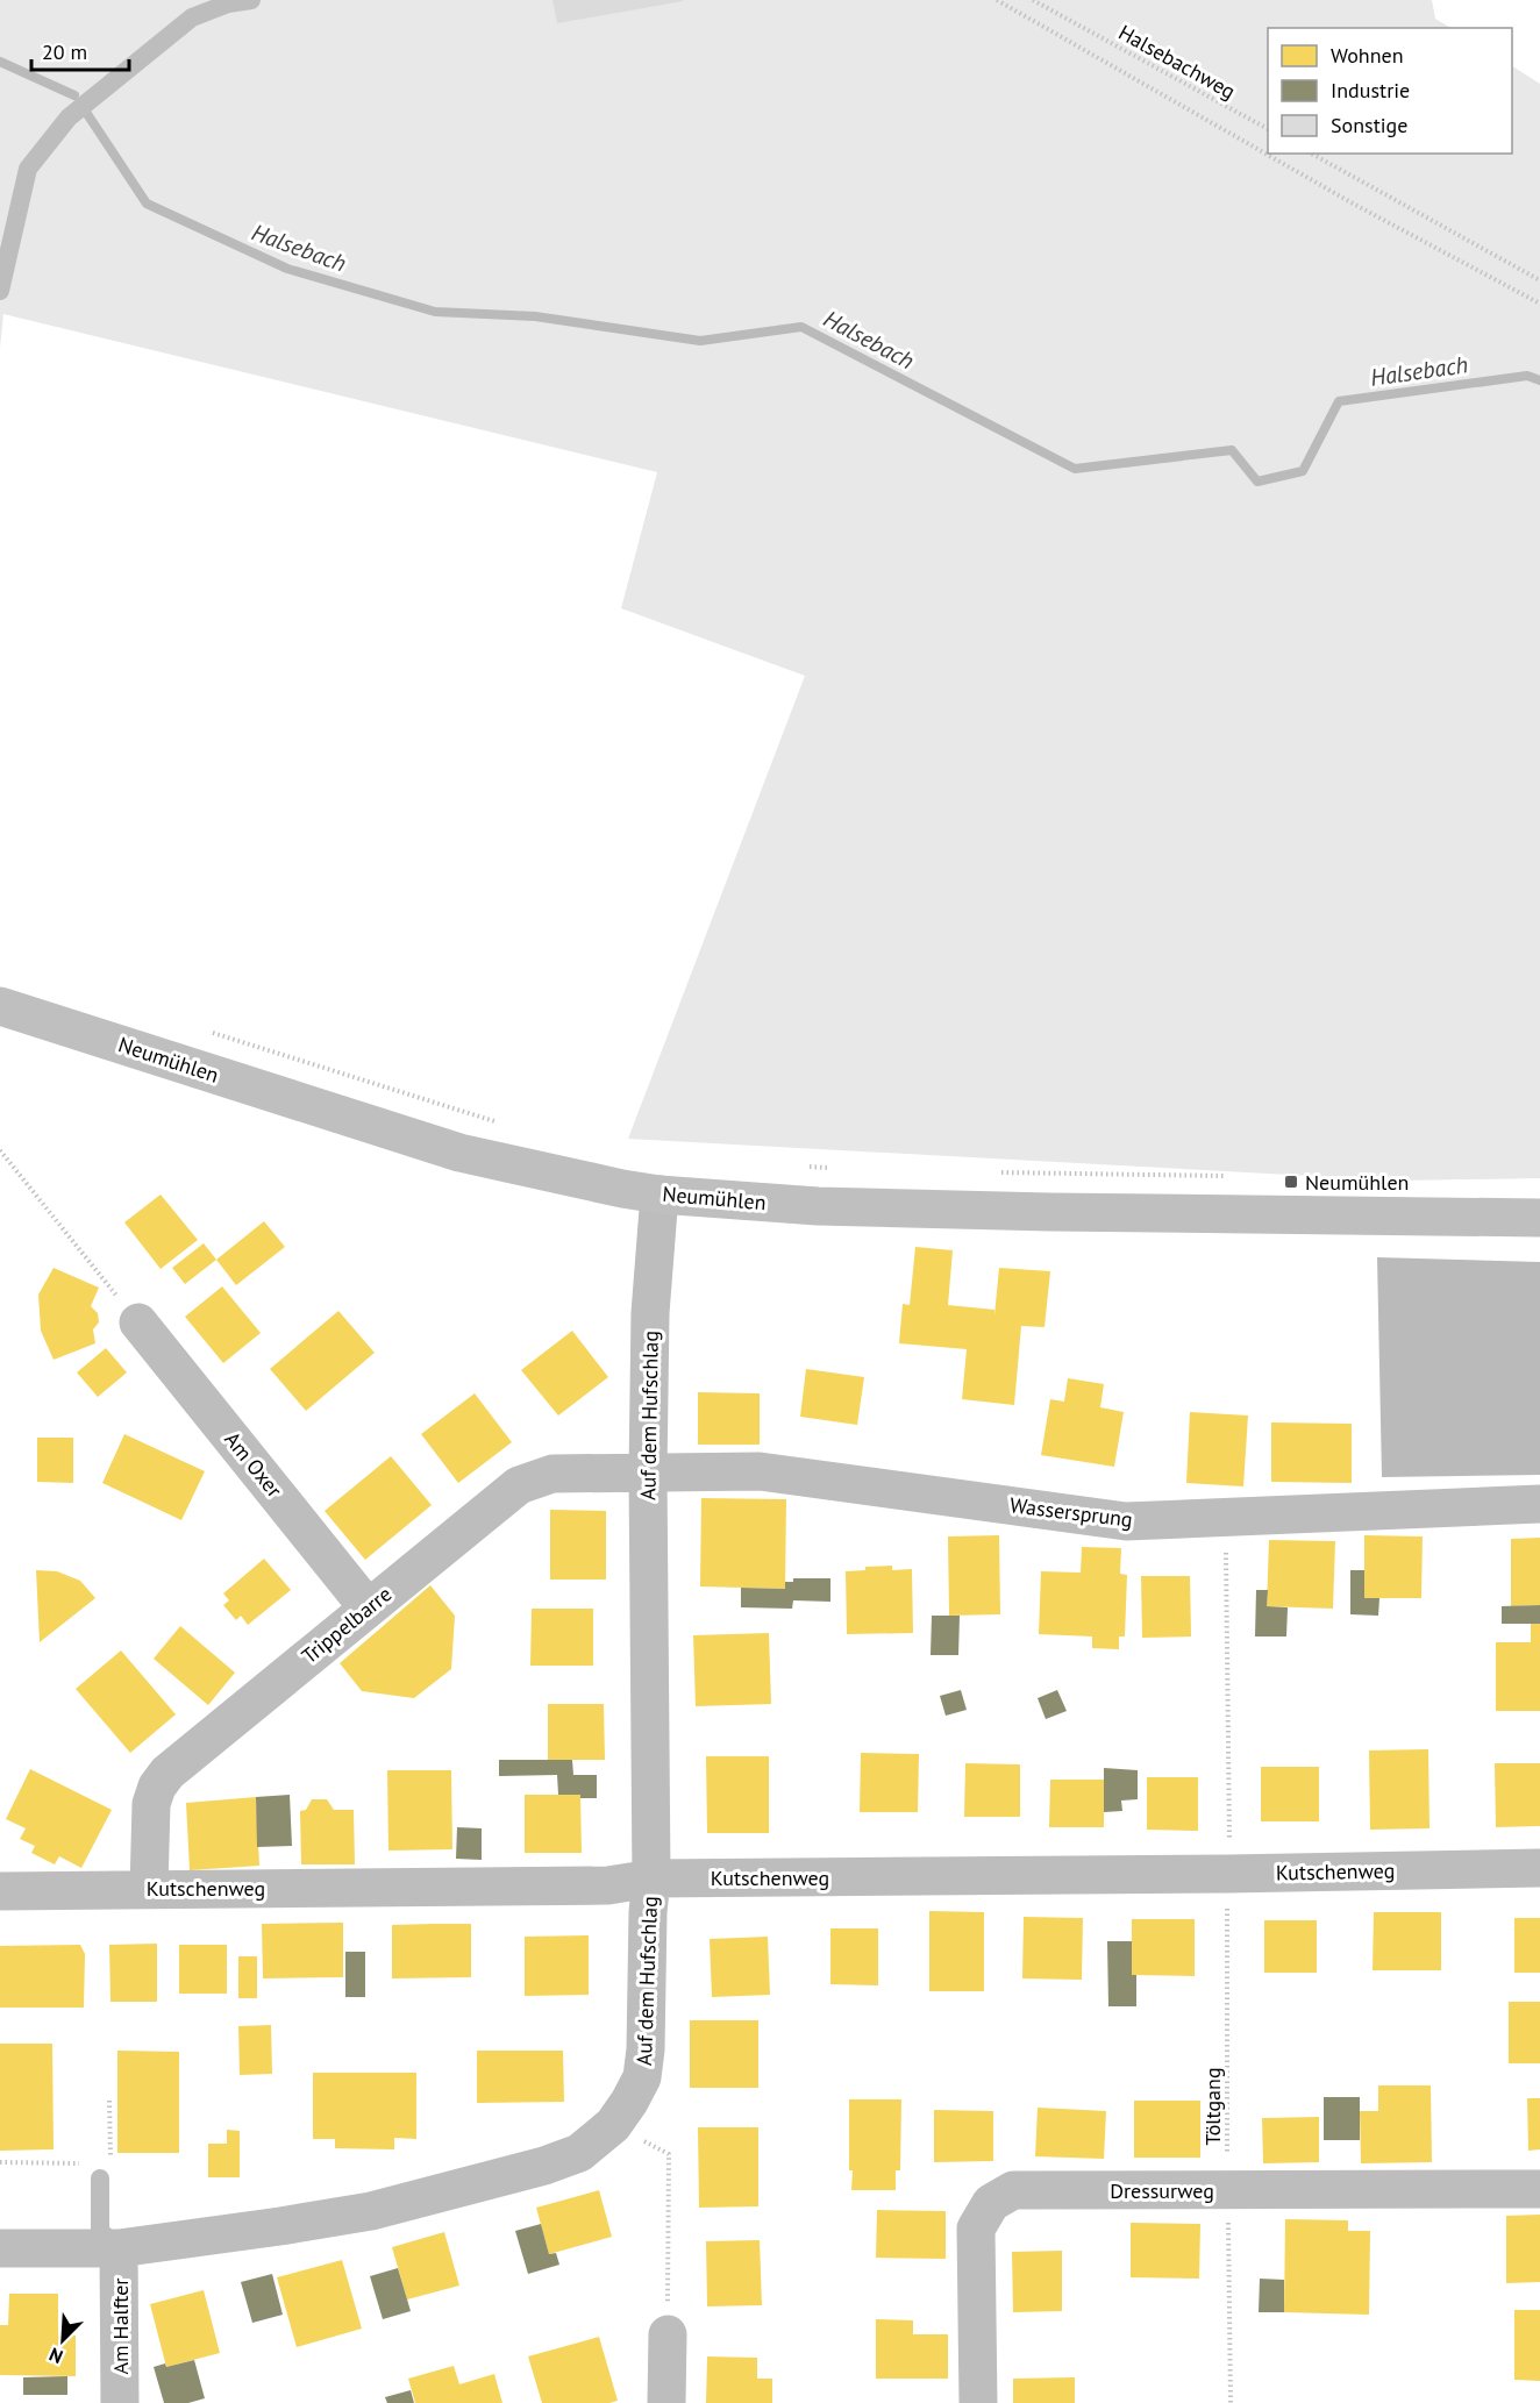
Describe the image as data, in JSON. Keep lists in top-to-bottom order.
{
  "streets": {
    "street": [
      "Neumühlen",
      "Auf dem Hufschlag",
      "Am Oxer",
      "Wassersprung",
      "Trippelbarre",
      "Kutschenweg",
      "Dressurweg",
      "Am Halfter"
    ],
    "path": ["Halsebachweg", "Töltgang"]
  },
  "crossings": [
    ["Neumühlen", "Auf dem Hufschlag"],
    ["Auf dem Hufschlag", "Wassersprung"],
    ["Auf dem Hufschlag", "Trippelbarre"],
    ["Auf dem Hufschlag", "Kutschenweg"],
    ["Auf dem Hufschlag", "Am Halfter"],
    ["Am Oxer", "Trippelbarre"],
    ["Wassersprung", "Trippelbarre"],
    ["Trippelbarre", "Kutschenweg"],
    ["Töltgang", "Dressurweg"]
  ],
  "water": ["Halsebach"],
  "places": {
    "transit": ["Neumühlen"]
  },
  "legend": ["Wohnen", "Industrie", "Sonstige"],
  "scale_bar": "20 m",
  "north": "bottom left"
}
